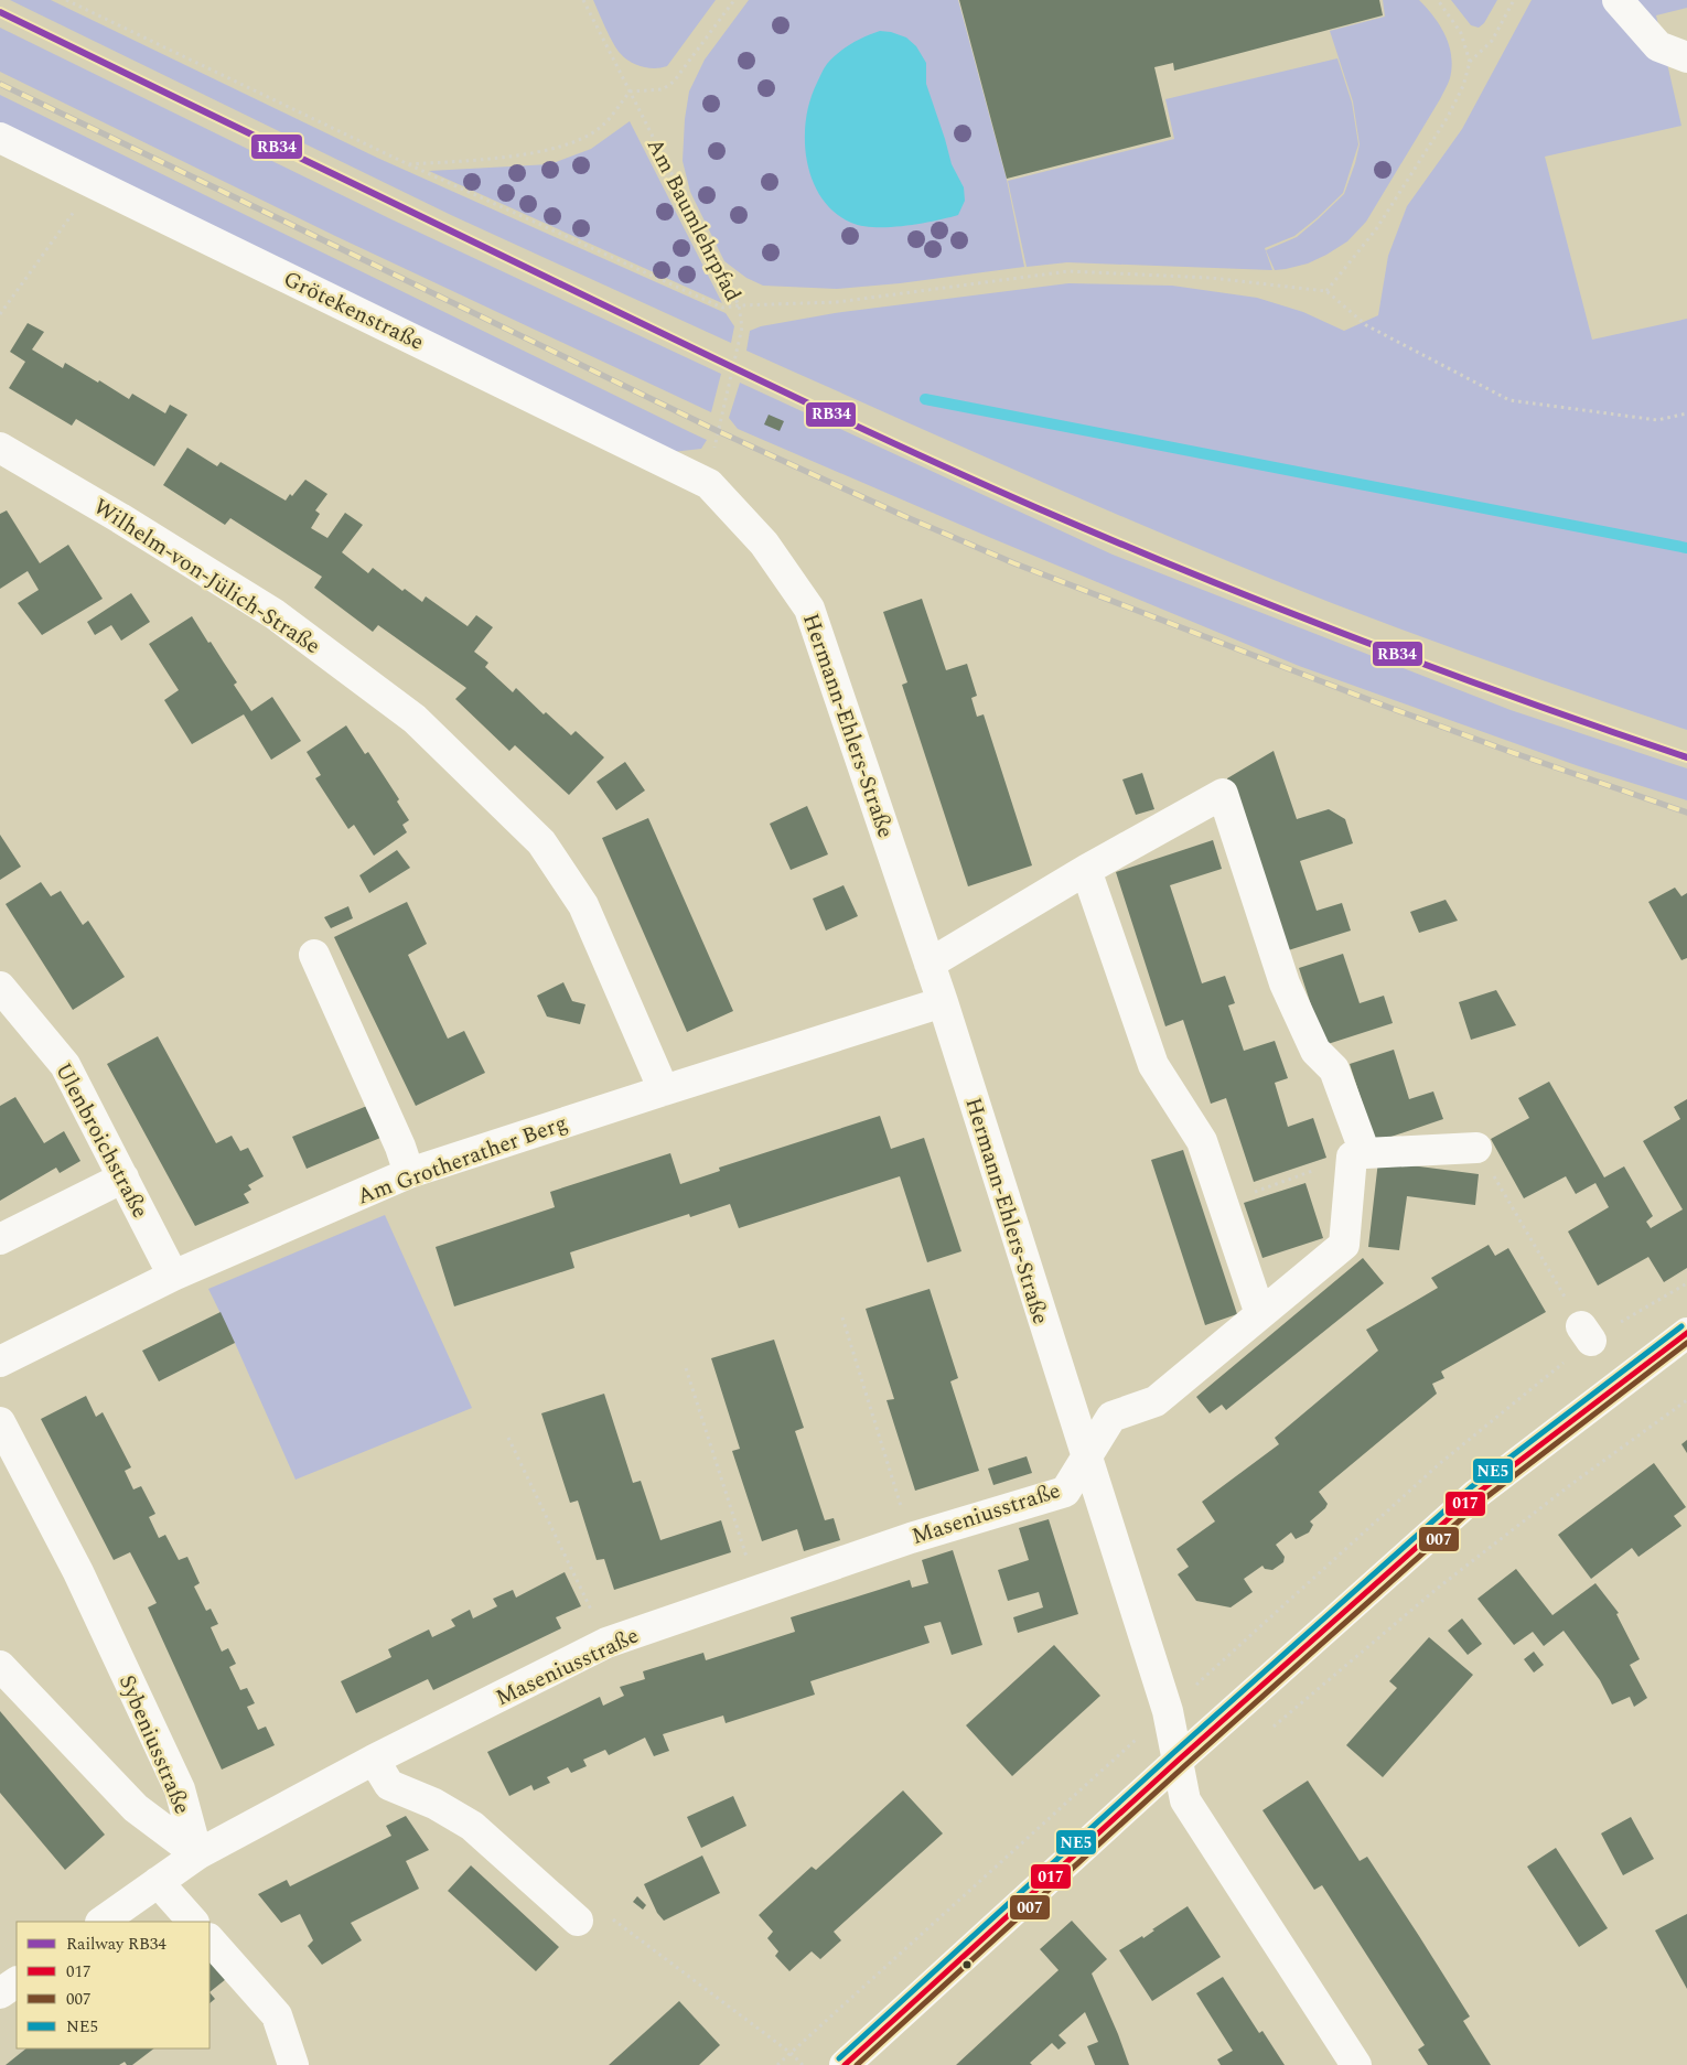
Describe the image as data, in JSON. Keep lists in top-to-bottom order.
{
  "streets": {
    "street": [
      "Grötekenstraße",
      "Wilhelm-von-Jülich-Straße",
      "Hermann-Ehlers-Straße",
      "Ulenbroichstraße",
      "Am Grotherather Berg",
      "Maseniusstraße",
      "Sybeniusstraße"
    ],
    "path": ["Am Baumlehrpfad"]
  },
  "crossings": [
    ["Am Baumlehrpfad", "Grötekenstraße"],
    ["Am Baumlehrpfad", "Hermann-Ehlers-Straße"],
    ["Grötekenstraße", "Hermann-Ehlers-Straße"],
    ["Wilhelm-von-Jülich-Straße", "Am Grotherather Berg"],
    ["Hermann-Ehlers-Straße", "Am Grotherather Berg"],
    ["Hermann-Ehlers-Straße", "Maseniusstraße"],
    ["Ulenbroichstraße", "Am Grotherather Berg"],
    ["Maseniusstraße", "Sybeniusstraße"]
  ],
  "lines": [
    "rail line RB34",
    "transit line NE5",
    "transit line 017",
    "transit line 007"
  ],
  "legend": [
    "Railway RB34",
    "017",
    "007",
    "NE5"
  ]
}
